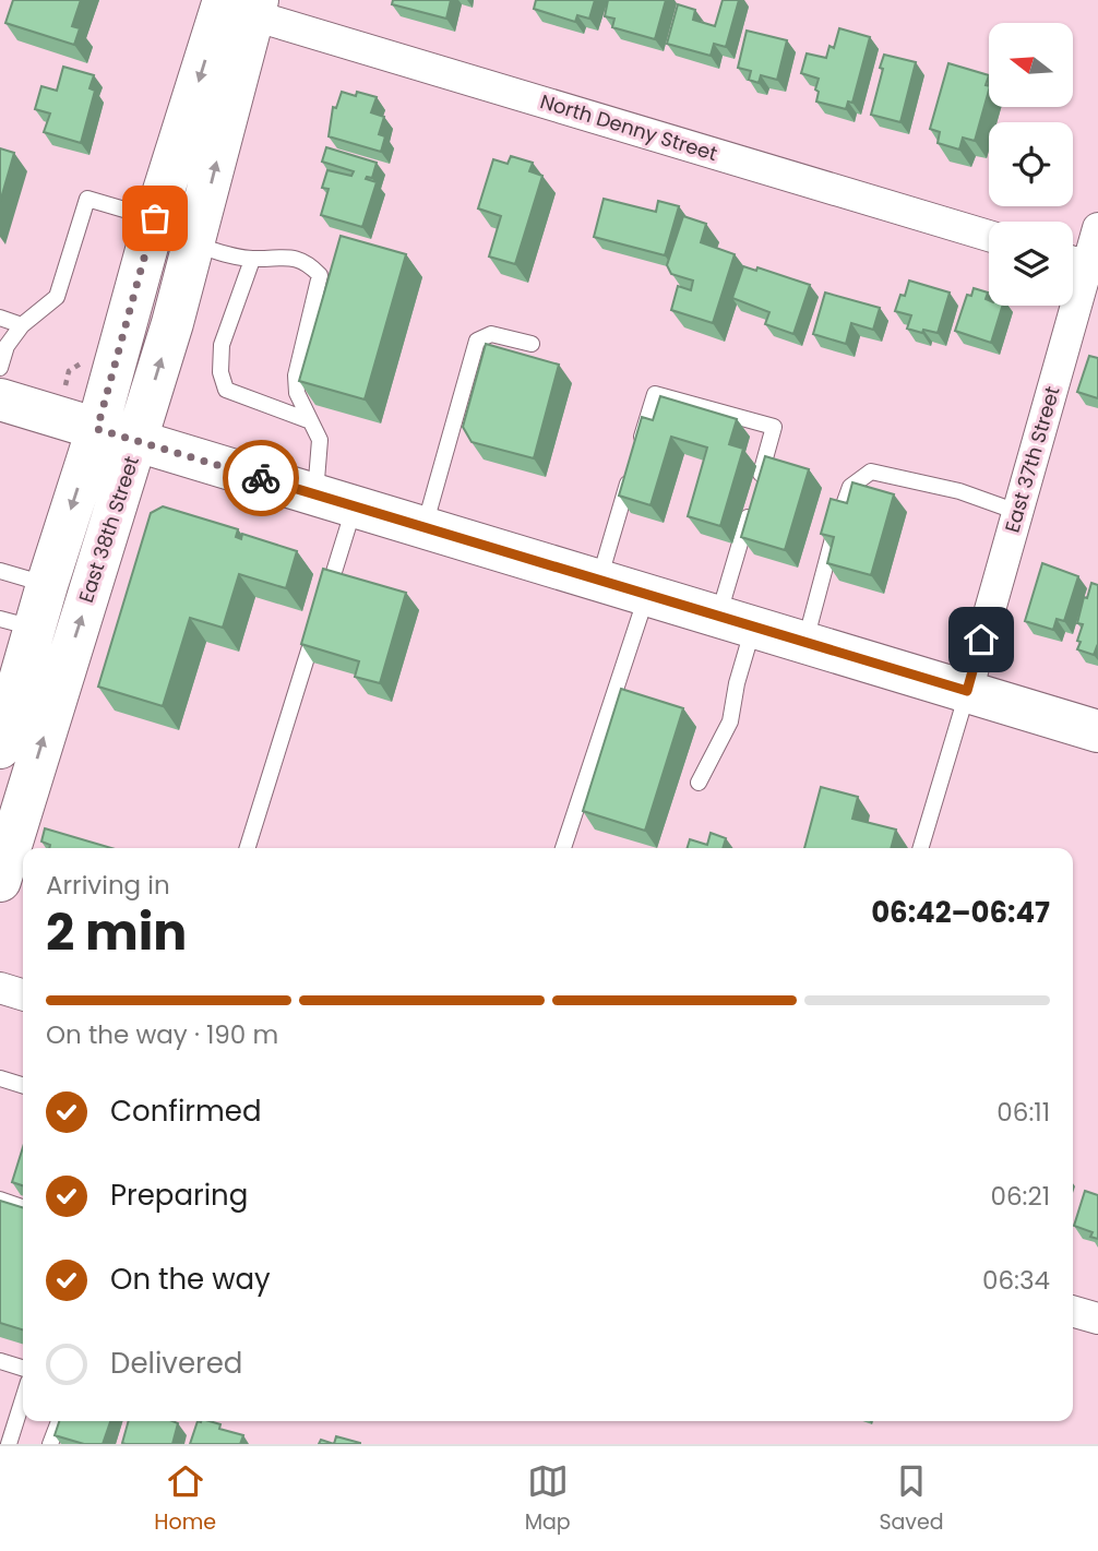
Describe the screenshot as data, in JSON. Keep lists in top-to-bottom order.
{
  "streets": {
    "main road": ["East 38th Street"],
    "street": ["North Denny Street", "East 37th Street"]
  },
  "crossings": [
    ["North Denny Street", "East 38th Street"]
  ],
  "north": "left",
  "page": {
    "heading": ["2 min", "Arriving in", "06:42–06:47"],
    "bar": "On the way · 190 m",
    "list": [
      ["Confirmed", "06:11"],
      ["Preparing", "06:21"],
      ["On the way", "06:34"],
      "Delivered"
    ],
    "tabs": ["Home", "Map", "Saved"]
  }
}
